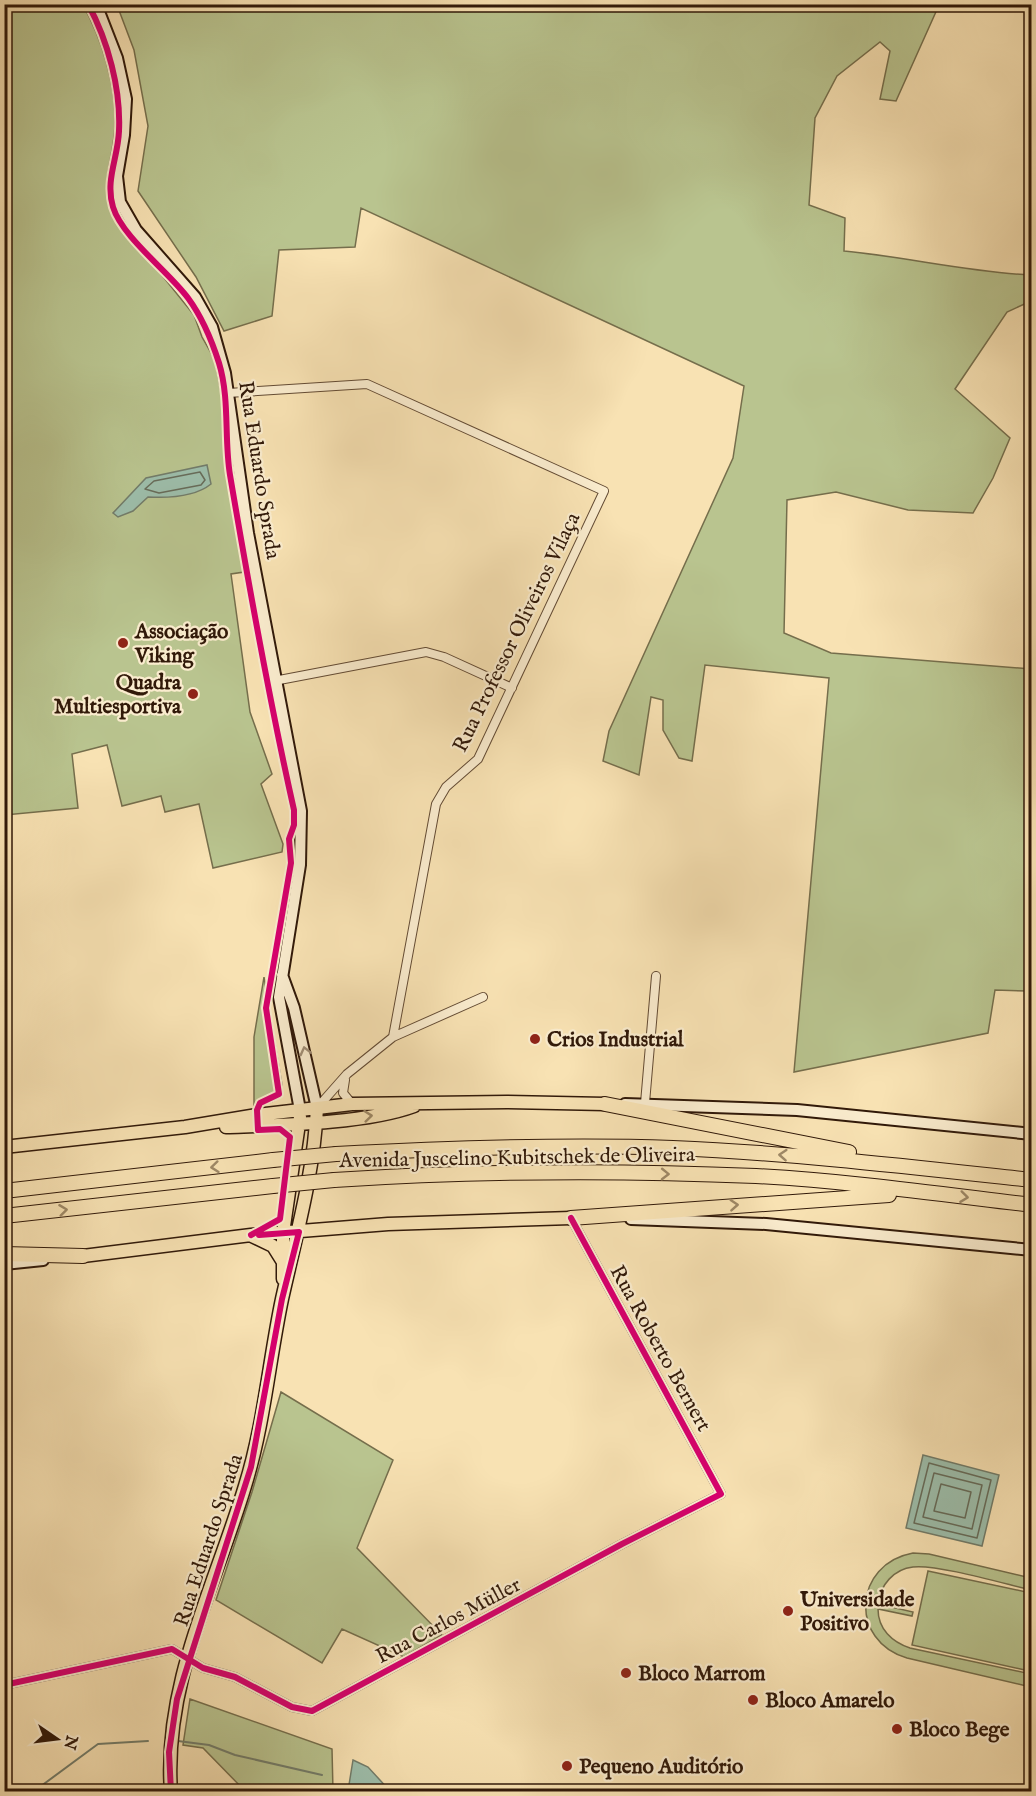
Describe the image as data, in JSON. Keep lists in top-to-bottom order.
{
  "streets": {
    "highway": ["Avenida Juscelino Kubitschek de Oliveira"],
    "main road": ["Rua Eduardo Sprada"],
    "street": ["Rua Professor Oliveiros Vilaça", "Rua Roberto Bernert", "Rua Carlos Müller"]
  },
  "crossings": [
    ["Rua Eduardo Sprada", "Rua Professor Oliveiros Vilaça"],
    ["Rua Eduardo Sprada", "Rua Carlos Müller"],
    ["Rua Roberto Bernert", "Rua Carlos Müller"]
  ],
  "places": [
    "Associação Viking",
    "Quadra Multiesportiva",
    "Crios Industrial",
    "Universidade Positivo",
    "Bloco Marrom",
    "Bloco Amarelo",
    "Bloco Bege",
    "Pequeno Auditório"
  ],
  "north": "right"
}
